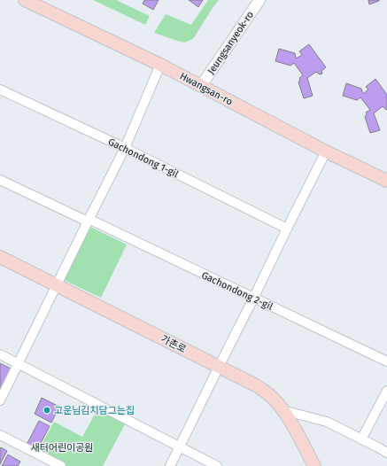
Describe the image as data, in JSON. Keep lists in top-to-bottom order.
{
  "streets": {
    "main road": ["Hwangsan-ro", "가촌로"],
    "street": ["Jeungsanyeok-ro", "Gachondong 1-gil", "Gachondong 2-gil"]
  },
  "crossings": [
    ["Jeungsanyeok-ro", "Hwangsan-ro"]
  ],
  "parks": ["새터어린이공원"],
  "places": ["고운님김치담그는집"]
}
